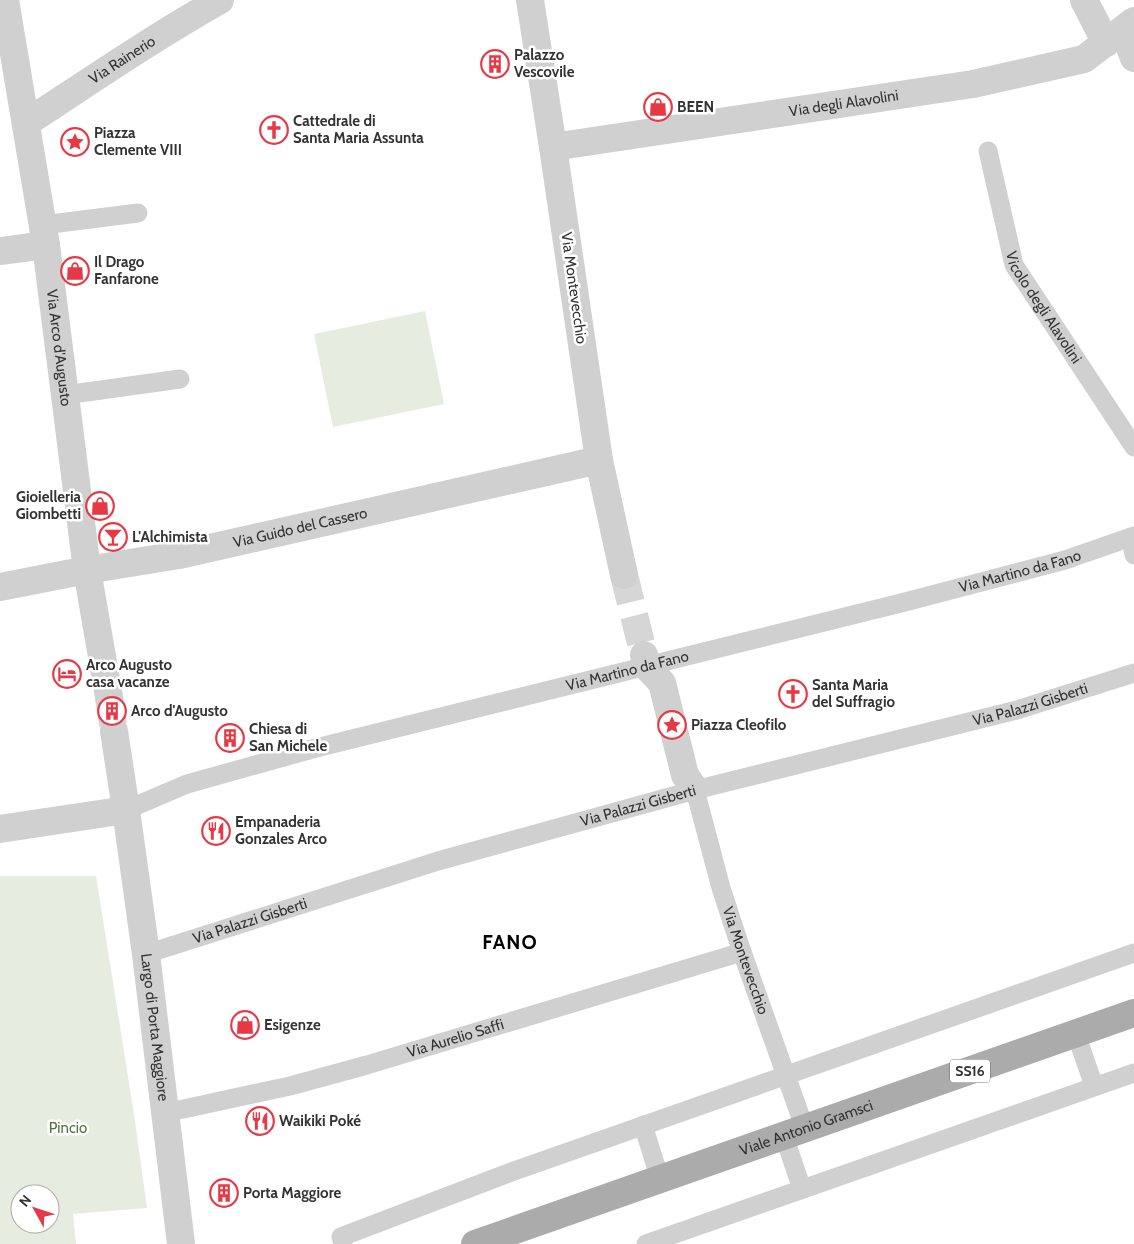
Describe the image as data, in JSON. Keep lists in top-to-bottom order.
{
  "streets": {
    "main road": ["SS16", "Viale Antonio Gramsci"],
    "street": [
      "Via Rainerio",
      "Via degli Alavolini",
      "Via Montevecchio",
      "Via Arco d'Augusto",
      "Via Guido del Cassero",
      "Largo di Porta Maggiore"
    ],
    "lane": [
      "Vicolo degli Alavolini",
      "Via Martino da Fano",
      "Via Palazzi Gisberti",
      "Via Aurelio Saffi"
    ]
  },
  "crossings": [
    ["Via Rainerio", "Via Arco d'Augusto"],
    ["Via degli Alavolini", "Via Montevecchio"],
    ["Via Montevecchio", "Via Guido del Cassero"],
    ["Via Montevecchio", "Via Palazzi Gisberti"],
    ["Via Montevecchio", "Via Aurelio Saffi"],
    ["Via Montevecchio", "Viale Antonio Gramsci"],
    ["Via Arco d'Augusto", "Via Guido del Cassero"],
    ["Via Martino da Fano", "Largo di Porta Maggiore"],
    ["Via Palazzi Gisberti", "Largo di Porta Maggiore"],
    ["Largo di Porta Maggiore", "Via Aurelio Saffi"]
  ],
  "districts": ["FANO"],
  "parks": ["Pincio"],
  "places": {
    "building": [
      "Palazzo Vescovile",
      "Arco d'Augusto",
      "Chiesa di San Michele",
      "Porta Maggiore"
    ],
    "shop": [
      "BEEN",
      "Il Drago Fanfarone",
      "Gioielleria Giombetti",
      "Esigenze"
    ],
    "church": ["Cattedrale di Santa Maria Assunta", "Santa Maria del Suffragio"],
    "place": ["Piazza Clemente VIII", "Piazza Cleofilo"],
    "bar": ["L'Alchimista"],
    "hotel": ["Arco Augusto casa vacanze"],
    "restaurant": ["Empanaderia Gonzales Arco", "Waikiki Poké"]
  },
  "north": "top left"
}
